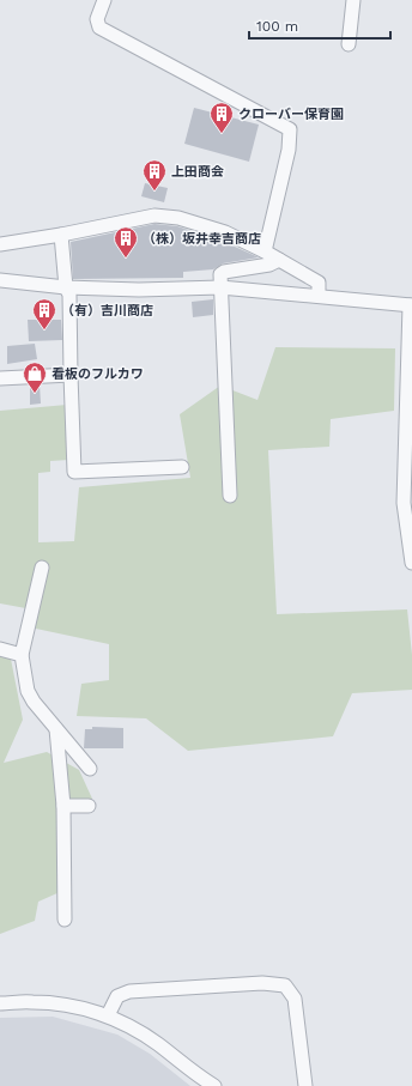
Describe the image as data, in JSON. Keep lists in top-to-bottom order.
{
  "places": {
    "building": [
      "クローバー保育園",
      "上田商会",
      "（株）坂井幸吉商店",
      "（有）吉川商店"
    ],
    "shop": ["看板のフルカワ"]
  },
  "scale_bar": "100 m"
}
